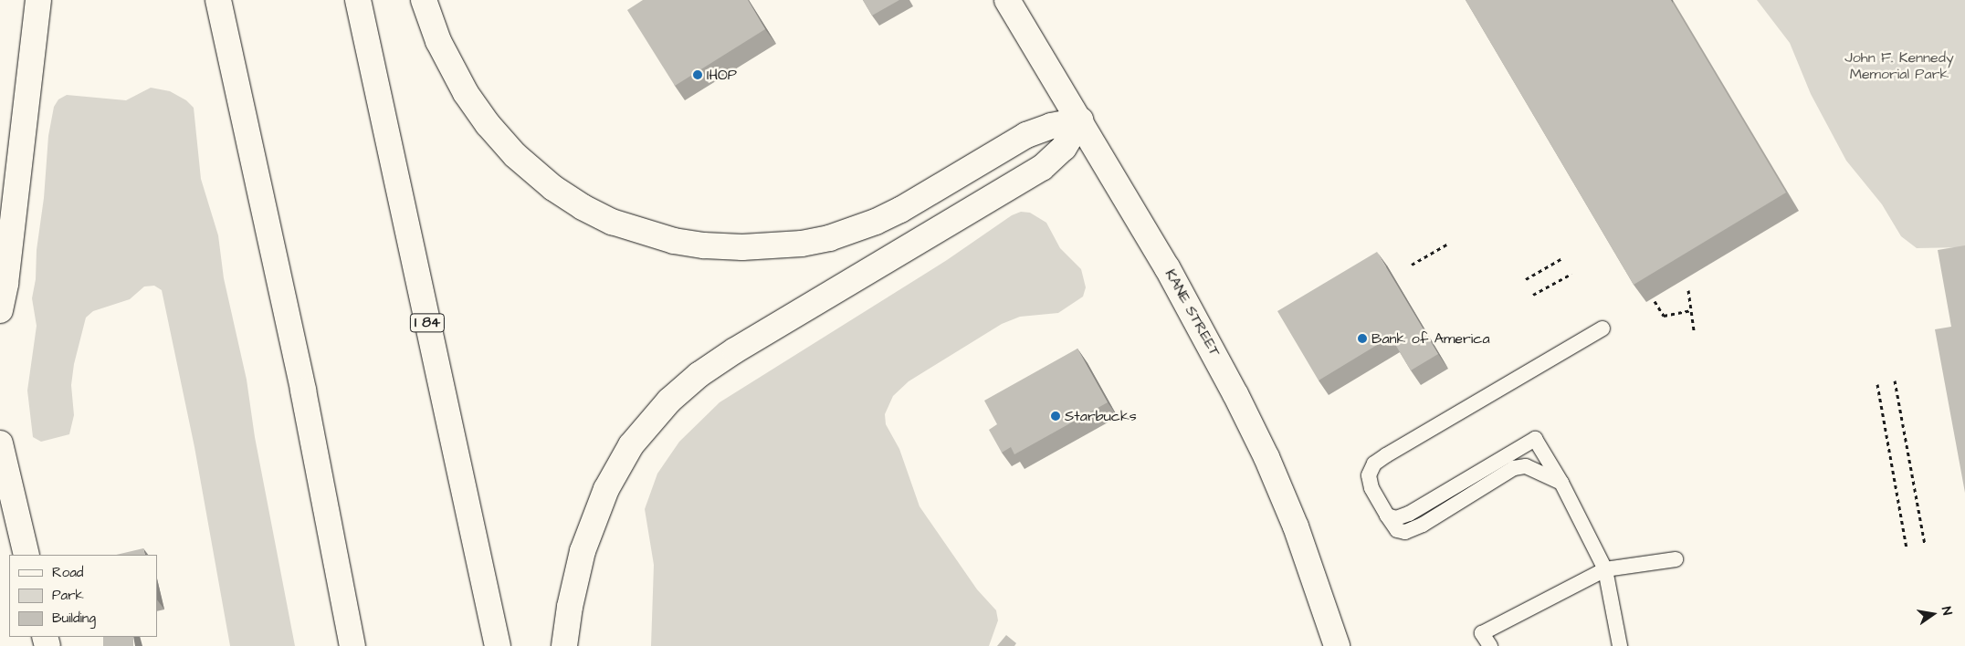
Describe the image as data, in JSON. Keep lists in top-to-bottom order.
{
  "streets": {
    "main road": ["KANE STREET", "I 84"]
  },
  "parks": ["John F. Kennedy Memorial Park"],
  "places": ["IHOP", "Bank of America", "Starbucks"],
  "legend": ["Road", "Park", "Building"],
  "north": "right"
}
